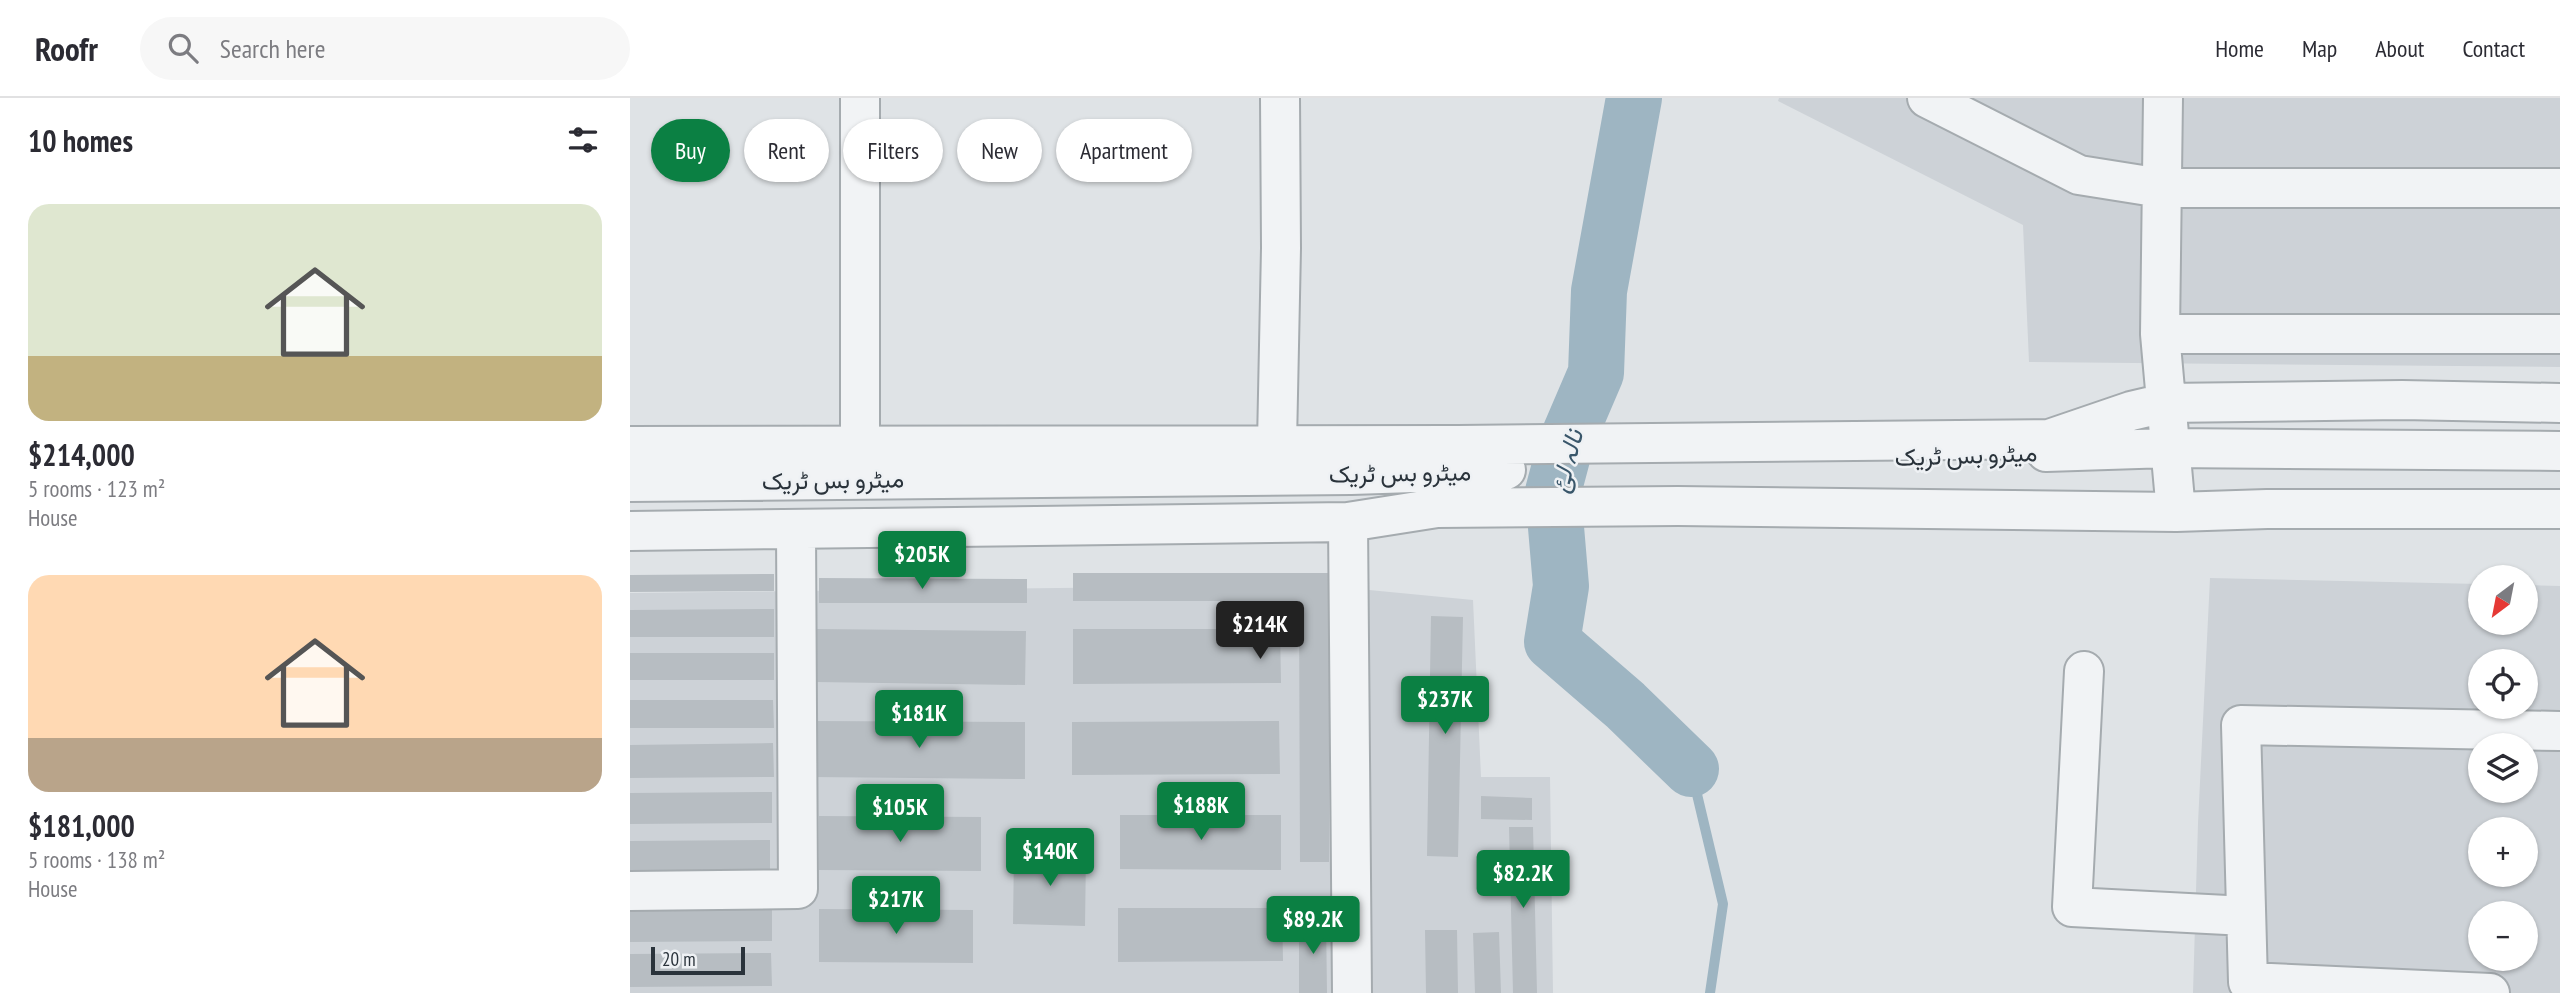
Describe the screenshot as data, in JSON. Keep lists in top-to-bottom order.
{
  "streets": {
    "street": ["میٹرو بس ٹریک"]
  },
  "water": ["نالہ لئ"],
  "scale_bar": "20 m",
  "north": "bottom left",
  "page": {
    "header": "Roofr",
    "search": "Search here",
    "nav": [
      "Home",
      "Map",
      "About",
      "Contact"
    ],
    "heading": "10 homes",
    "chip": [
      "Buy",
      "Rent",
      "Filters",
      "New",
      "Apartment"
    ],
    "list": [
      {
        "name": "$214,000",
        "note": "5 rooms · 123 m² · House"
      },
      {
        "name": "$181,000",
        "note": "5 rooms · 138 m² · House"
      }
    ],
    "price": [
      "$205K",
      "$214K",
      "$237K",
      "$181K",
      "$188K",
      "$105K",
      "$140K",
      "$82.2K",
      "$217K",
      "$89.2K"
    ],
    "map_buttons": ["+", "−"],
    "scale": "20 m"
  }
}
